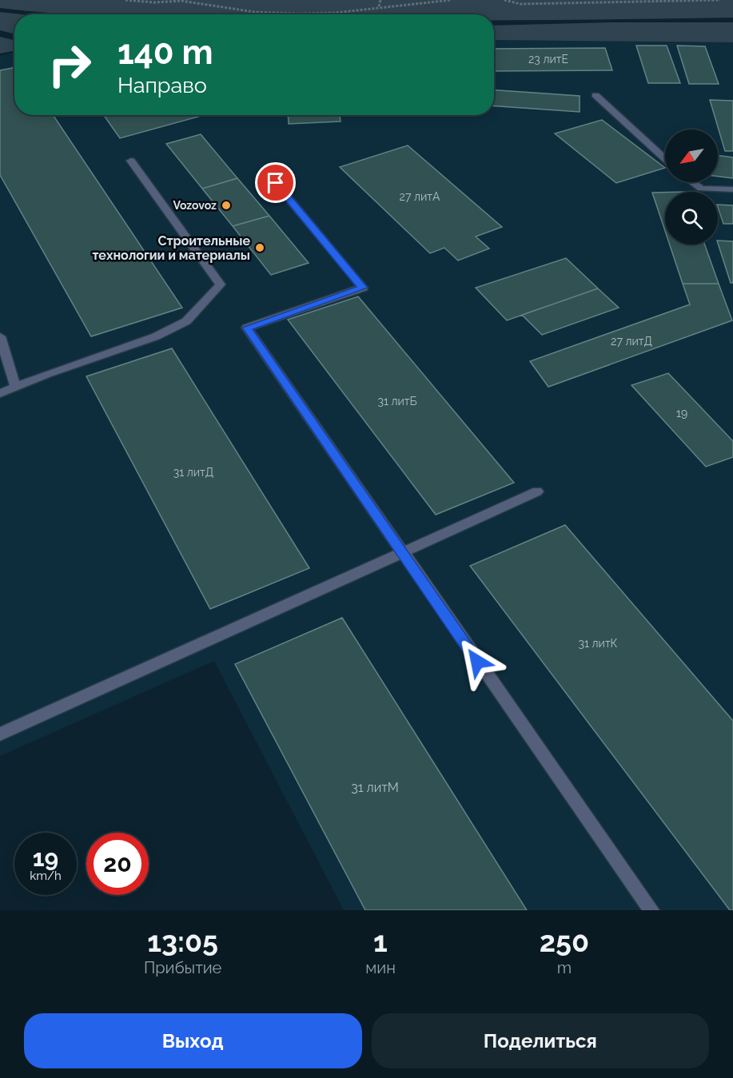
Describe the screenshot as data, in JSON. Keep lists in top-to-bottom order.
{
  "places": ["Vozovoz", "Строительные технологии и материалы"],
  "house_numbers": [
    "23 литЕ",
    "27 литА",
    "27 литД",
    "31 литБ",
    "19",
    "31 литД",
    "31 литК",
    "31 литМ"
  ],
  "north": "bottom left",
  "page": {
    "turn": ["140 m", "Направо"],
    "speed": "19 km/h",
    "limit": "20",
    "eta": [
      "13:05",
      "Прибытие",
      "1",
      "мин",
      "250",
      "m"
    ],
    "buttons": ["Выход", "Поделиться"]
  }
}
